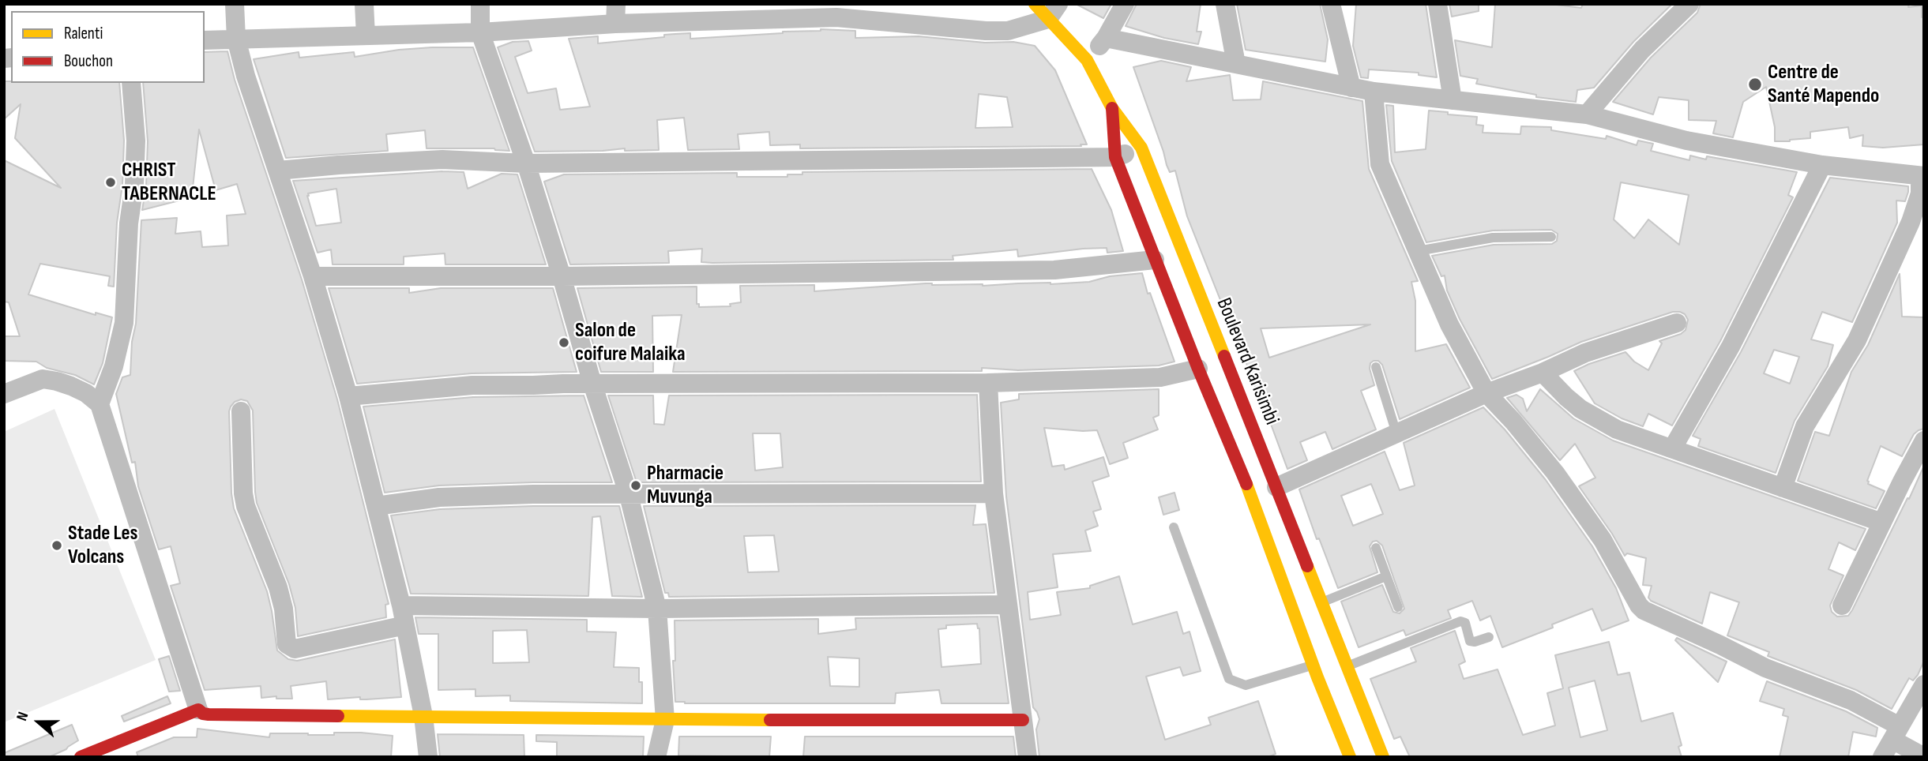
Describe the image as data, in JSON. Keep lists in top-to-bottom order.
{
  "streets": {
    "main road": ["Boulevard Karisimbi"]
  },
  "places": [
    "Centre de Santé Mapendo",
    "CHRIST TABERNACLE",
    "Salon de coifure Malaika",
    "Pharmacie Muvunga",
    "Stade Les Volcans"
  ],
  "legend": ["Ralenti", "Bouchon"],
  "north": "left"
}
